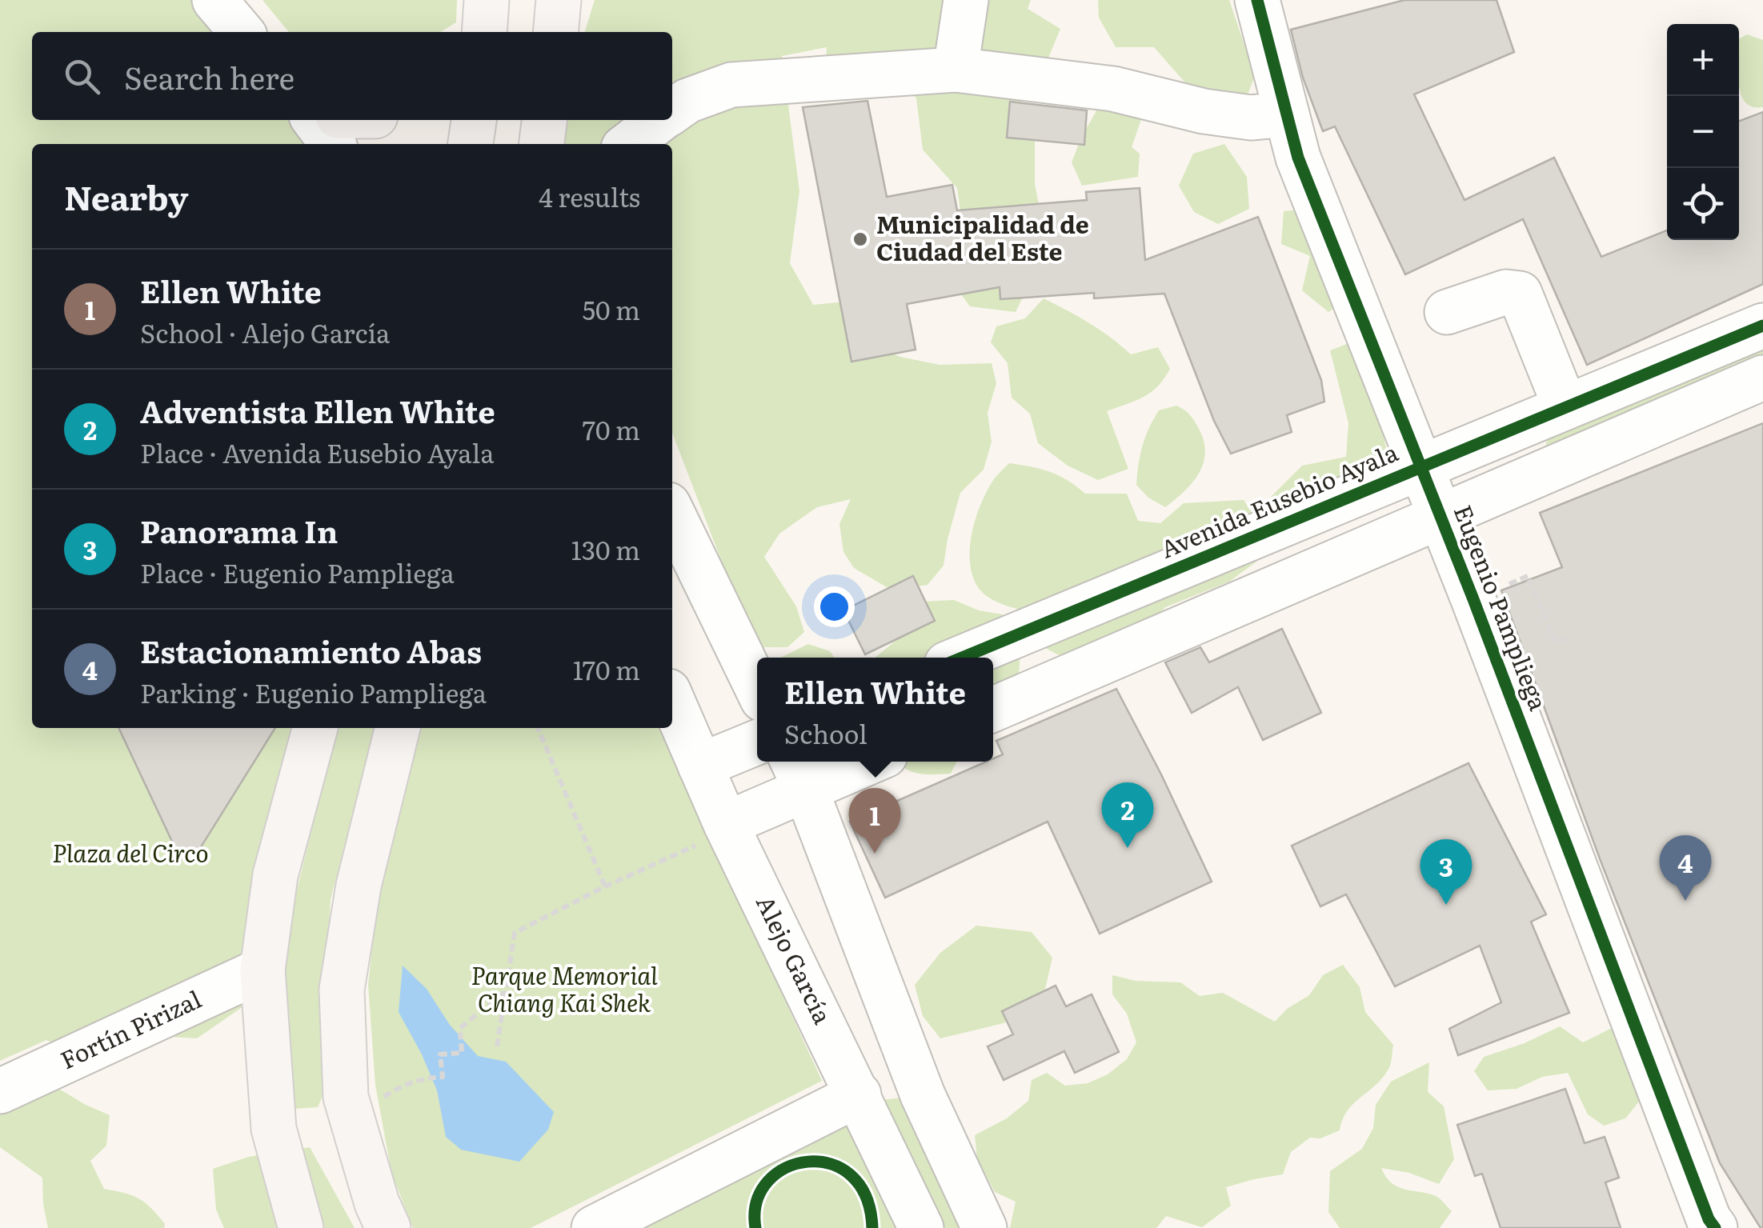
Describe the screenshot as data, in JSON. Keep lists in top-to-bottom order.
{
  "streets": {
    "street": [
      "Avenida Eusebio Ayala",
      "Eugenio Pampliega",
      "Alejo García",
      "Fortín Pirizal"
    ]
  },
  "crossings": [
    ["Avenida Eusebio Ayala", "Eugenio Pampliega"]
  ],
  "parks": ["Plaza del Circo", "Parque Memorial Chiang Kai Shek"],
  "places": ["Municipalidad de Ciudad del Este"],
  "page": {
    "map_buttons": ["+", "−"],
    "search": "Search here",
    "heading": ["Nearby", "4 results"],
    "list": [
      {
        "mark": "1",
        "name": "Ellen White",
        "note": "School · Alejo García",
        "value": "50 m"
      },
      {
        "mark": "2",
        "name": "Adventista Ellen White",
        "note": "Place · Avenida Eusebio Ayala",
        "value": "70 m"
      },
      {
        "mark": "3",
        "name": "Panorama In",
        "note": "Place · Eugenio Pampliega",
        "value": "130 m"
      },
      {
        "mark": "4",
        "name": "Estacionamiento Abas",
        "note": "Parking · Eugenio Pampliega",
        "value": "170 m"
      }
    ],
    "popup": ["Ellen White", "School"],
    "pins": [
      "2",
      "1",
      "4",
      "3"
    ]
  }
}
